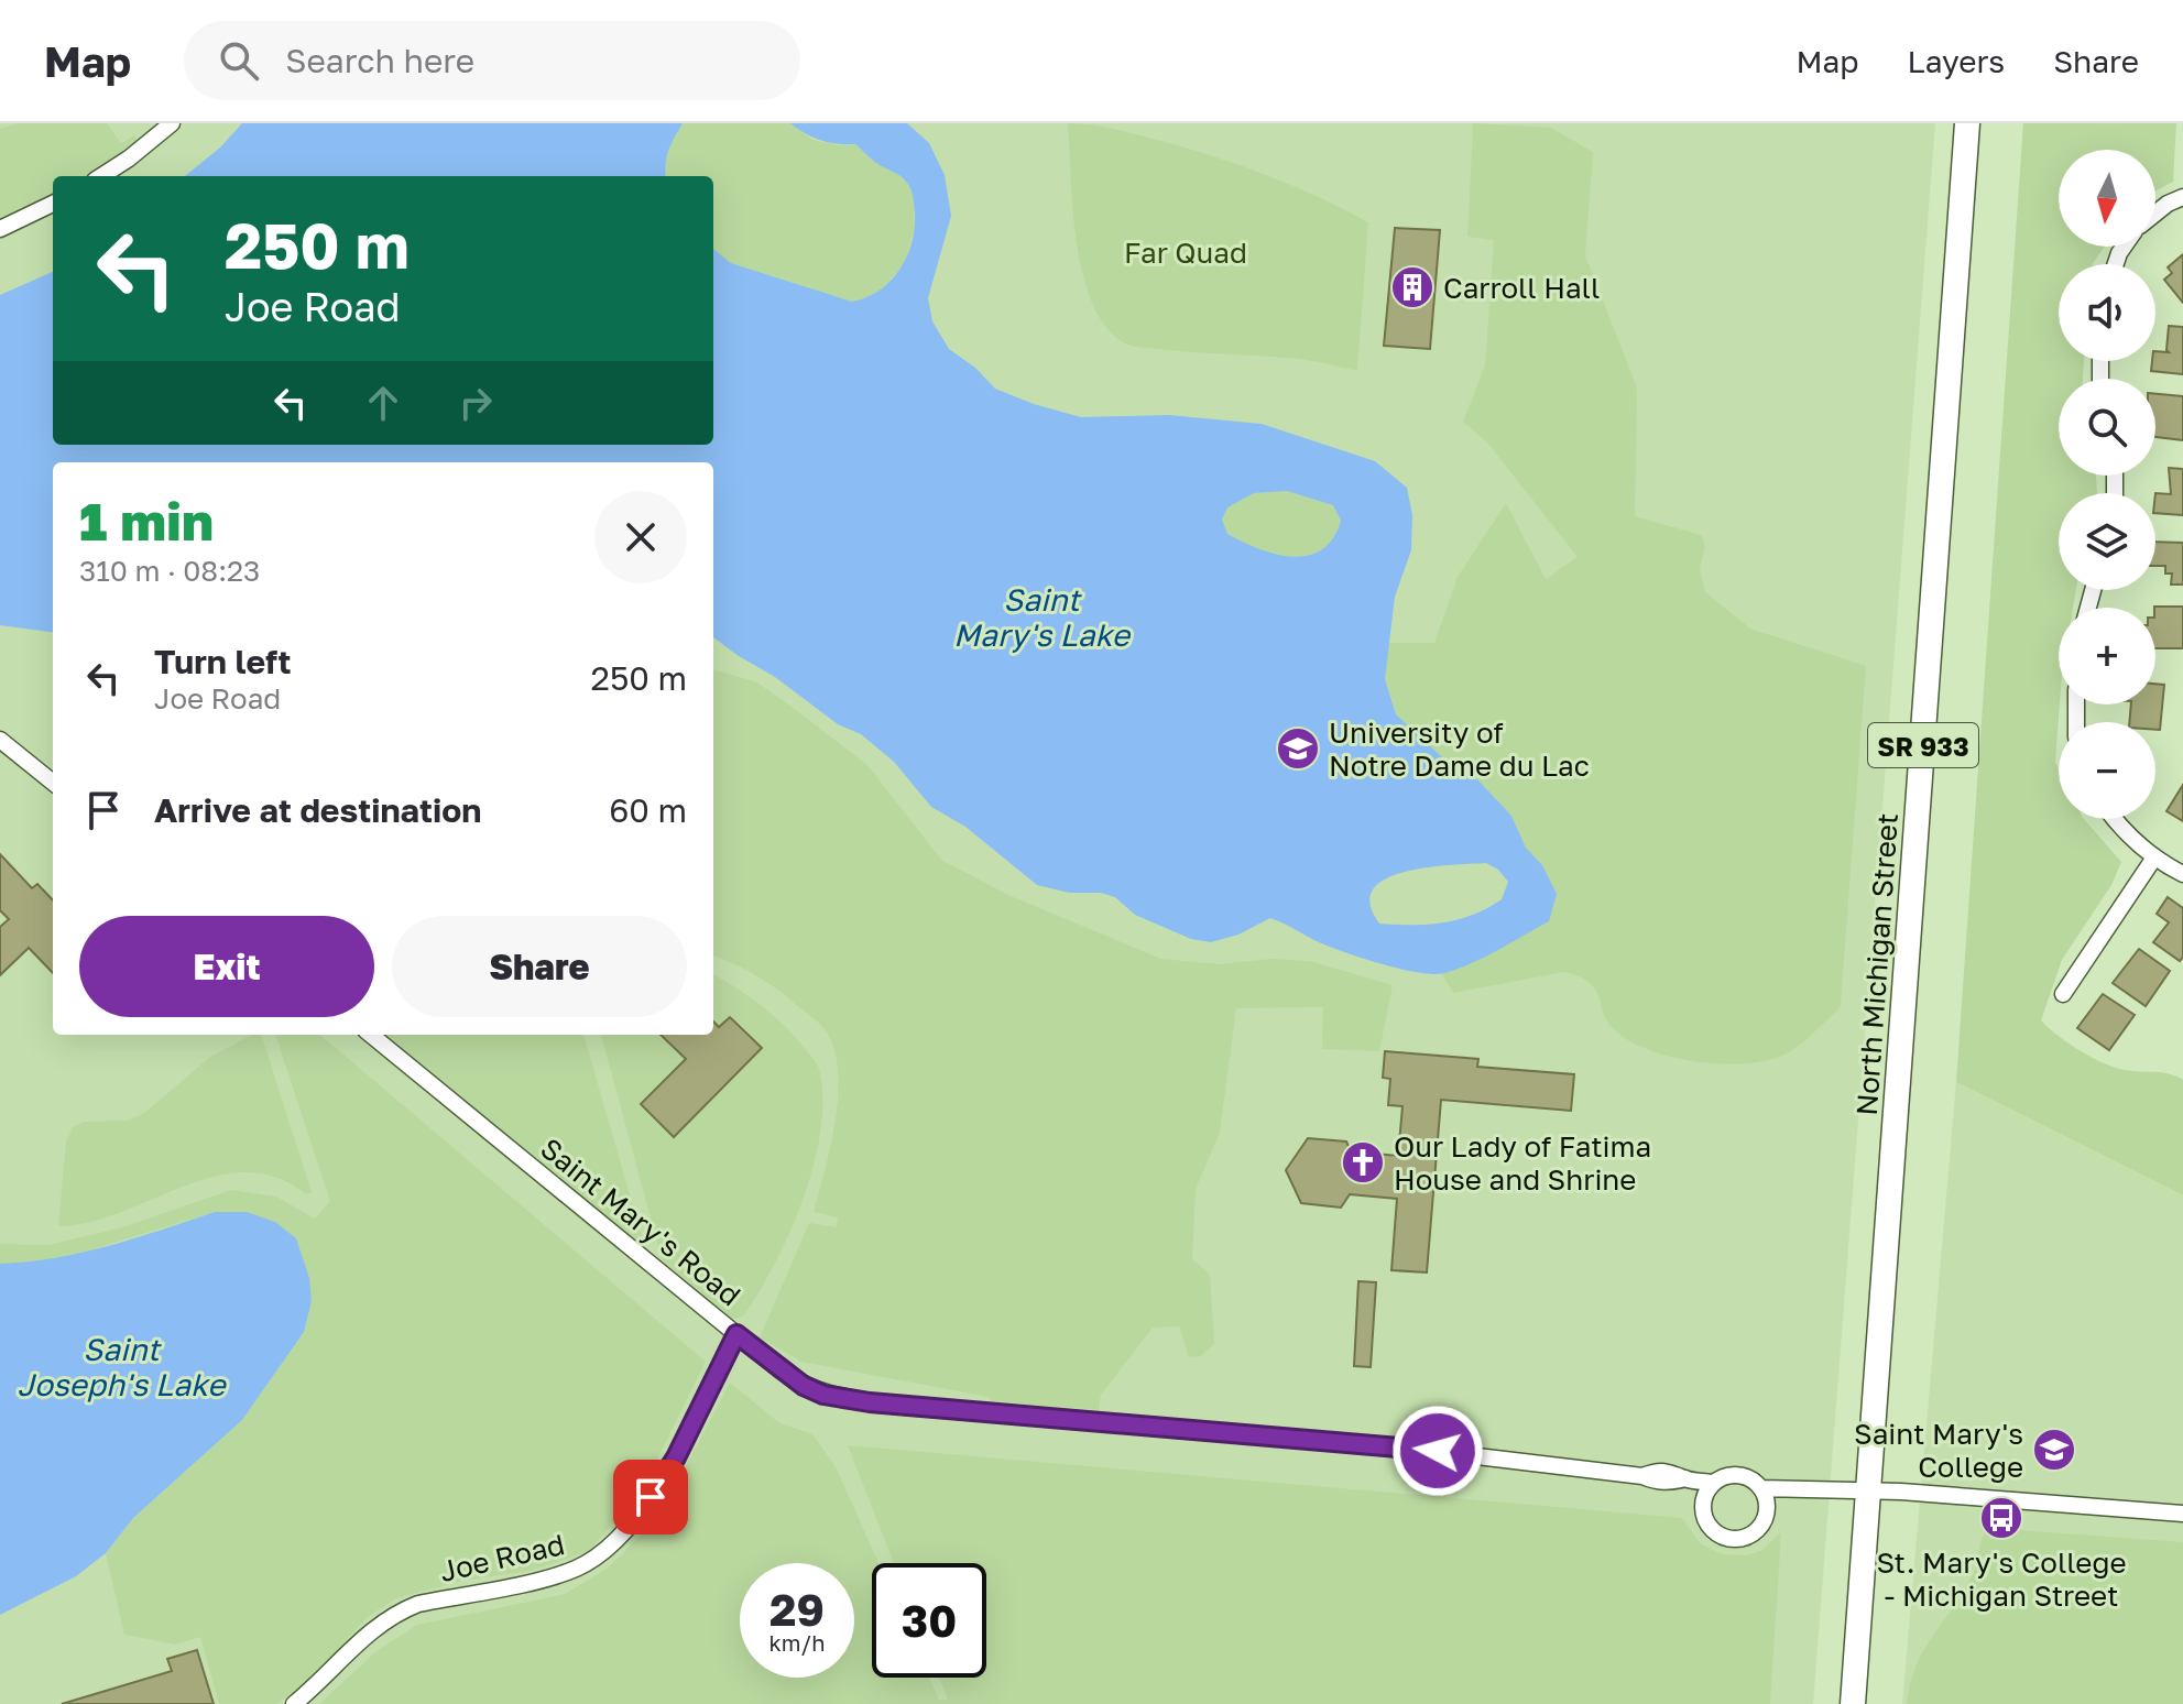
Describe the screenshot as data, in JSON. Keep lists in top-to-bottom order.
{
  "streets": {
    "main road": ["SR 933", "North Michigan Street"],
    "street": ["Saint Mary's Road", "Joe Road"]
  },
  "crossings": [
    ["North Michigan Street", "Saint Mary's Road"],
    ["Saint Mary's Road", "Joe Road"]
  ],
  "water": ["Saint Mary's Lake", "Saint Joseph's Lake"],
  "parks": ["Far Quad"],
  "places": {
    "building": ["Carroll Hall"],
    "school or university": ["University of Notre Dame du Lac", "Saint Mary's College"],
    "church": ["Our Lady of Fatima House and Shrine"],
    "bus stop": ["St. Mary's College - Michigan Street"]
  },
  "north": "bottom",
  "page": {
    "header": "Map",
    "search": "Search here",
    "nav": ["Map", "Layers", "Share"],
    "map_buttons": ["+", "−"],
    "turn": ["250 m", "Joe Road"],
    "heading": ["1 min", "310 m · 08:23"],
    "list": [
      {
        "name": "Turn left",
        "note": "Joe Road",
        "value": "250 m"
      },
      {
        "name": "Arrive at destination",
        "value": "60 m"
      }
    ],
    "buttons": ["Exit", "Share"],
    "speed": "29 km/h",
    "limit": "30"
  }
}
